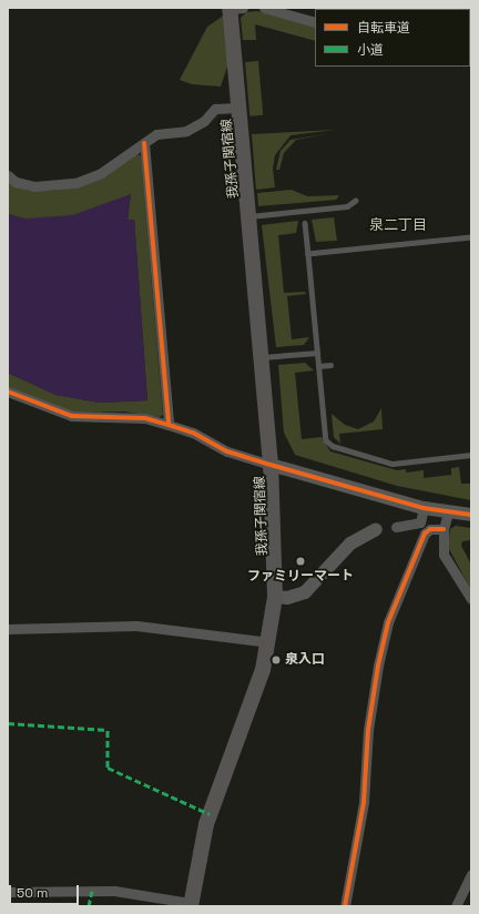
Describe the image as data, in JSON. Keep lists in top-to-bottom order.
{
  "streets": {
    "main road": ["我孫子関宿線"]
  },
  "districts": ["泉二丁目"],
  "places": ["ファミリーマート", "泉入口"],
  "legend": ["自転車道", "小道"],
  "scale_bar": "50 m"
}
